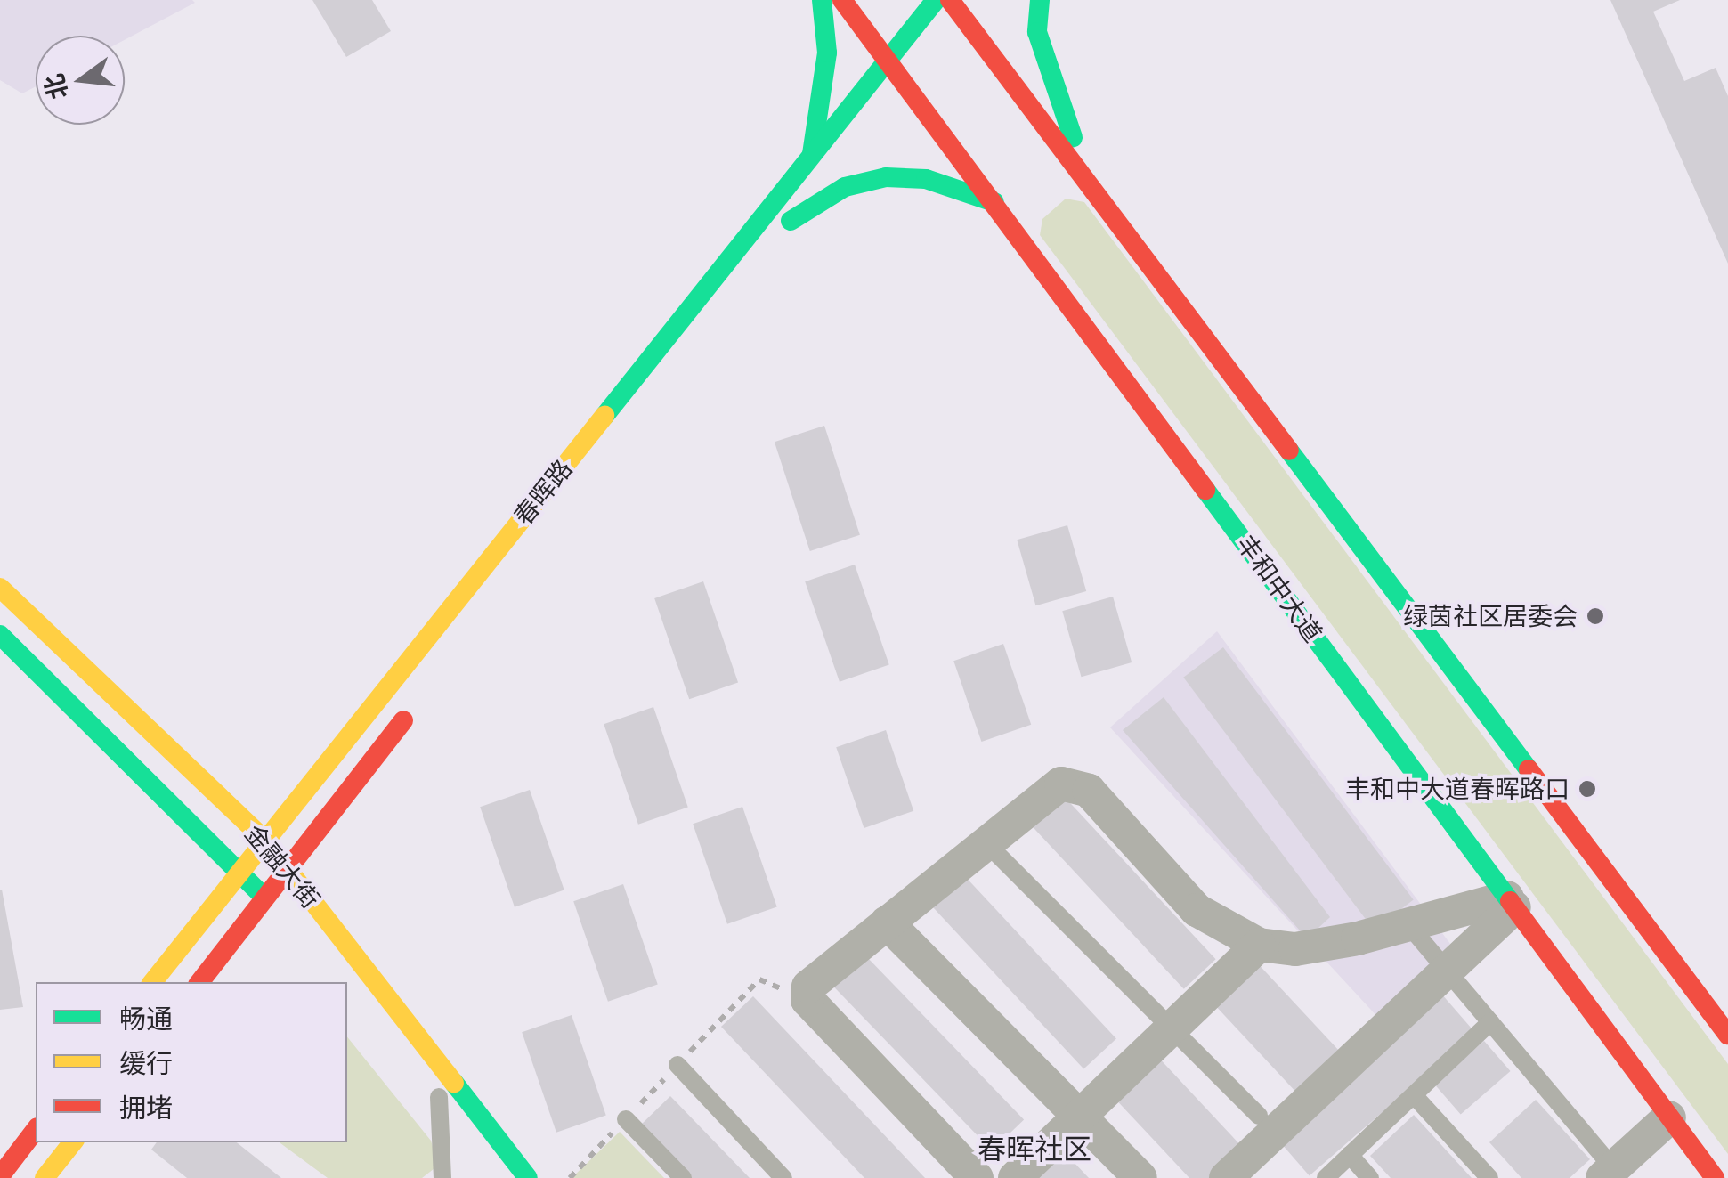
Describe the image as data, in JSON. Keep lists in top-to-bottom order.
{
  "streets": {
    "street": ["春晖路", "丰和中大道", "金融大街"]
  },
  "crossings": [
    ["春晖路", "丰和中大道"],
    ["春晖路", "金融大街"]
  ],
  "districts": ["春晖社区"],
  "places": ["绿茵社区居委会", "丰和中大道春晖路口"],
  "legend": ["畅通", "缓行", "拥堵"],
  "north": "left"
}
